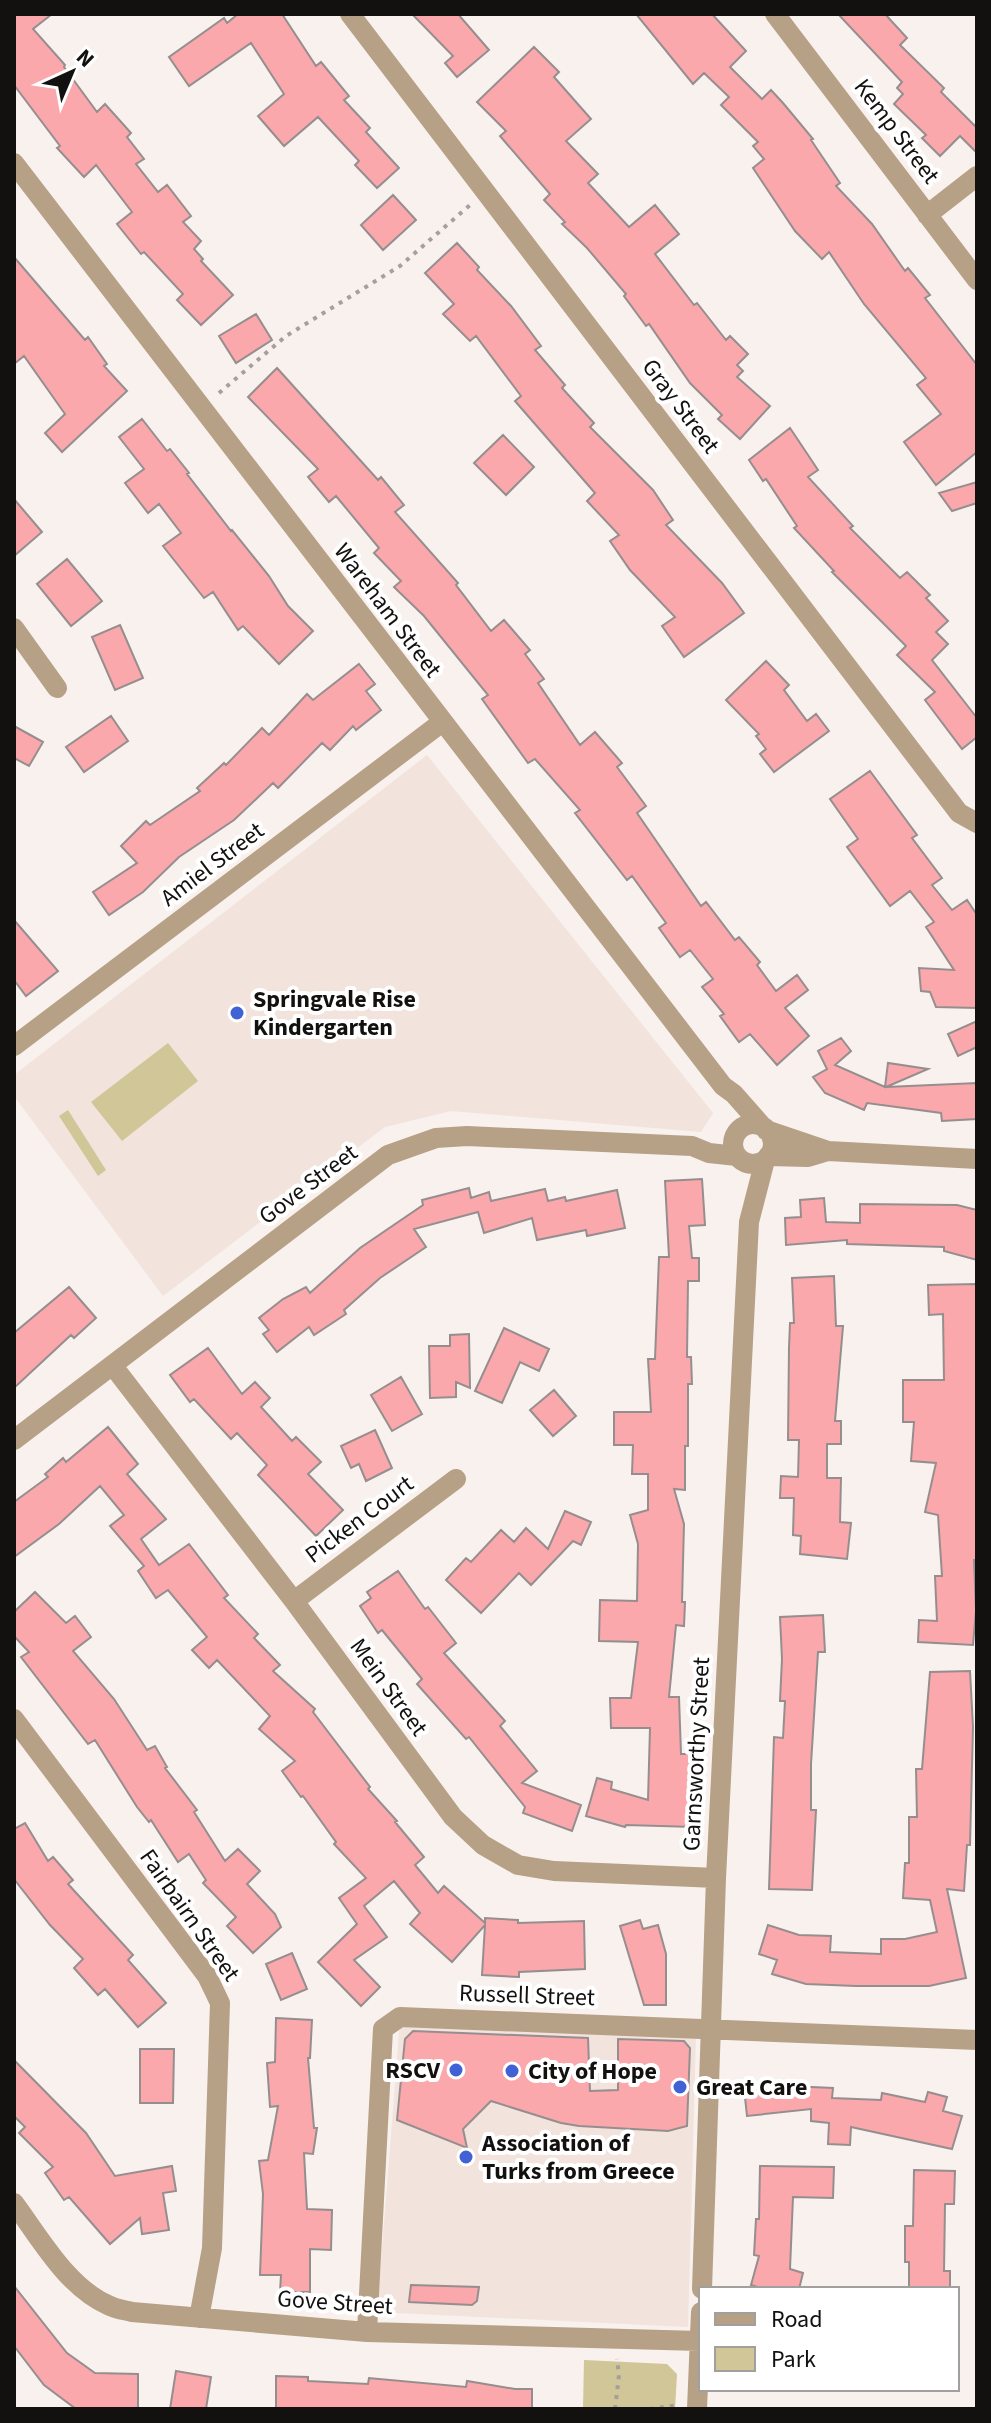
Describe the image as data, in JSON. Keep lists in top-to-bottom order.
{
  "streets": {
    "street": [
      "Kemp Street",
      "Gray Street",
      "Wareham Street",
      "Amiel Street",
      "Gove Street",
      "Picken Court",
      "Mein Street",
      "Garnsworthy Street",
      "Fairbairn Street",
      "Russell Street"
    ]
  },
  "crossings": [
    ["Wareham Street", "Amiel Street"],
    ["Wareham Street", "Gove Street"],
    ["Wareham Street", "Garnsworthy Street"],
    ["Gove Street", "Mein Street"],
    ["Gove Street", "Garnsworthy Street"],
    ["Gove Street", "Fairbairn Street"],
    ["Gove Street", "Russell Street"],
    ["Picken Court", "Mein Street"],
    ["Mein Street", "Garnsworthy Street"],
    ["Garnsworthy Street", "Russell Street"]
  ],
  "places": [
    "Springvale Rise Kindergarten",
    "RSCV",
    "City of Hope",
    "Great Care",
    "Association of Turks from Greece"
  ],
  "legend": ["Road", "Park"],
  "north": "top right"
}
